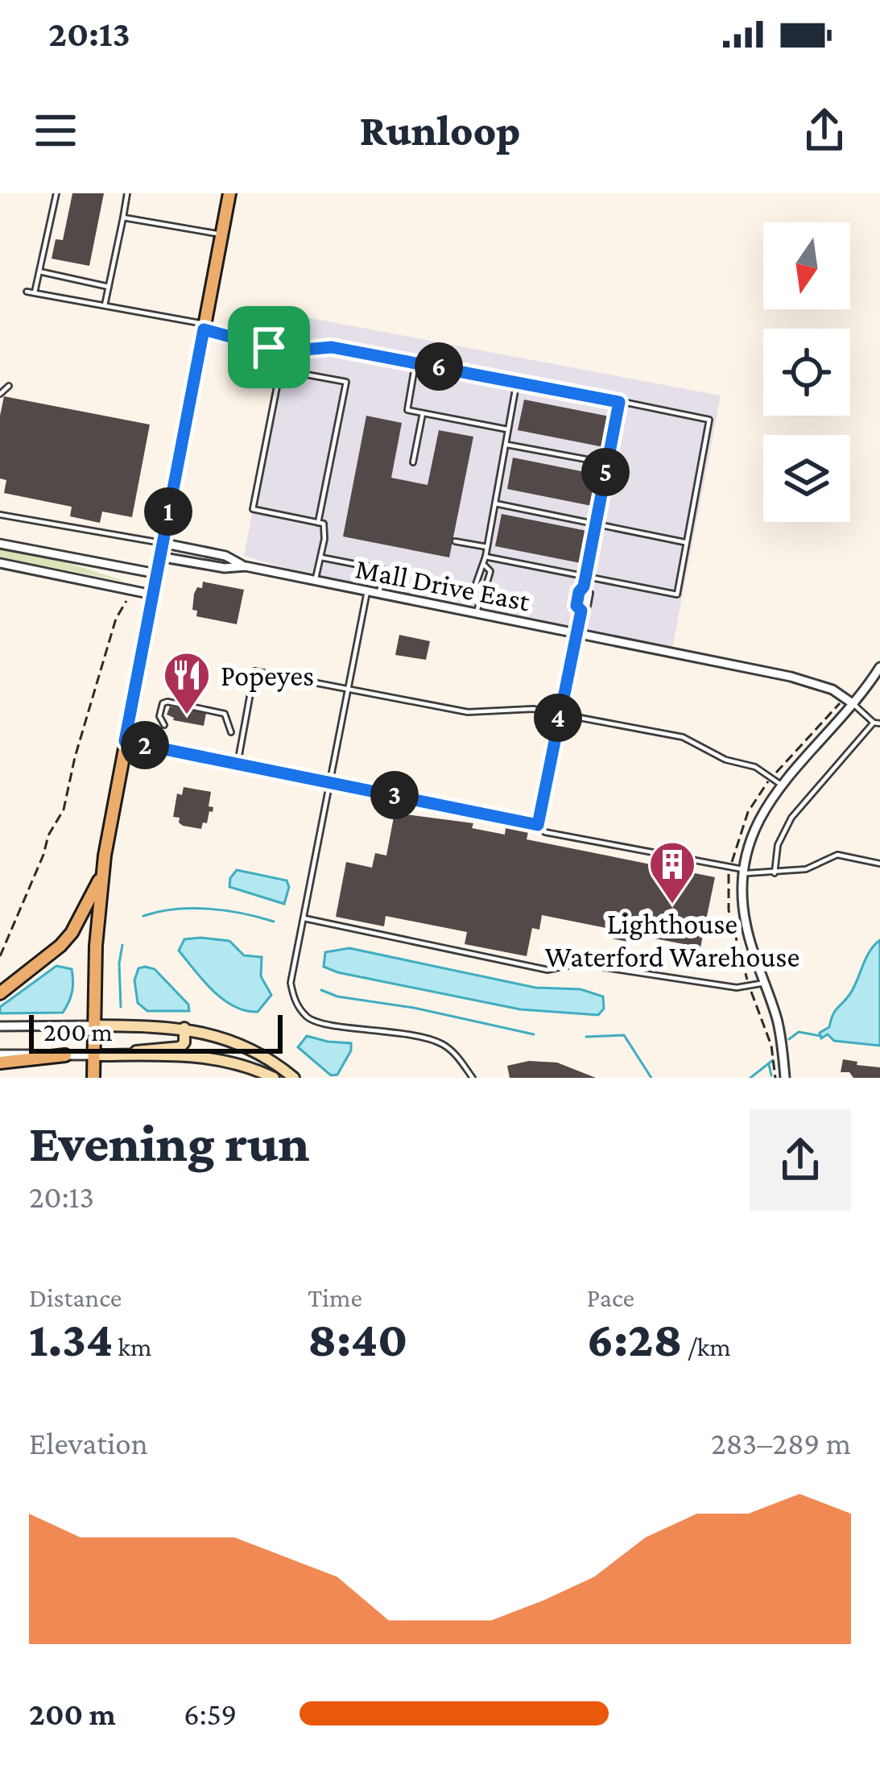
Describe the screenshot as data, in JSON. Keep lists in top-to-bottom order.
{
  "streets": {
    "street": ["Mall Drive East"]
  },
  "places": {
    "restaurant": ["Popeyes"],
    "building": ["Lighthouse Waterford Warehouse"]
  },
  "scale_bar": "200 m",
  "north": "bottom",
  "page": {
    "status": "20:13",
    "header": "Runloop",
    "pins": [
      "6",
      "5",
      "1",
      "4",
      "2",
      "3"
    ],
    "scale": "200 m",
    "heading": ["Evening run", "20:13"],
    "stats": [
      ["Distance", "1.34 km"],
      ["Time", "8:40"],
      ["Pace", "6:28 /km"]
    ],
    "chart": ["Elevation", "283–289 m"],
    "list": [
      {
        "name": "200 m",
        "note": "6:59"
      }
    ]
  }
}
